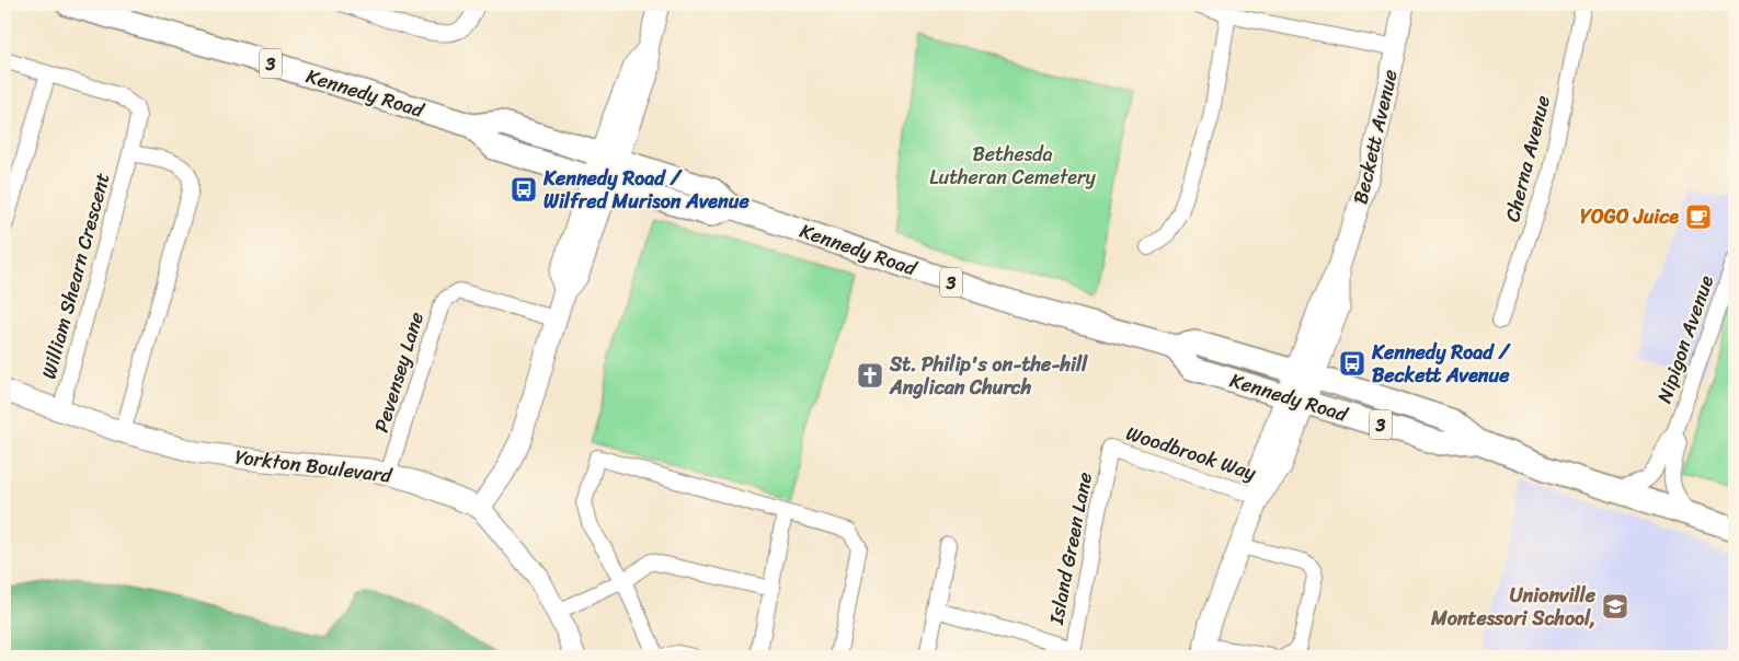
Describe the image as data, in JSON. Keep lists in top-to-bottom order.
{
  "streets": {
    "main road": ["3", "Kennedy Road"],
    "street": [
      "Beckett Avenue",
      "Cherna Avenue",
      "William Shearn Crescent",
      "Nipigon Avenue",
      "Pevensey Lane",
      "Woodbrook Way",
      "Yorkton Boulevard",
      "Island Green Lane"
    ]
  },
  "crossings": [
    ["Kennedy Road", "Beckett Avenue"],
    ["Kennedy Road", "Nipigon Avenue"],
    ["Beckett Avenue", "Woodbrook Way"],
    ["William Shearn Crescent", "Yorkton Boulevard"],
    ["Pevensey Lane", "Yorkton Boulevard"],
    ["Woodbrook Way", "Island Green Lane"]
  ],
  "parks": ["Bethesda Lutheran Cemetery"],
  "places": {
    "bus stop": ["Kennedy Road / Wilfred Murison Avenue", "Kennedy Road / Beckett Avenue"],
    "cafe": ["YOGO Juice"],
    "church": ["St. Philip's on-the-hill Anglican Church"],
    "school or university": ["Unionville Montessori School,"]
  }
}
